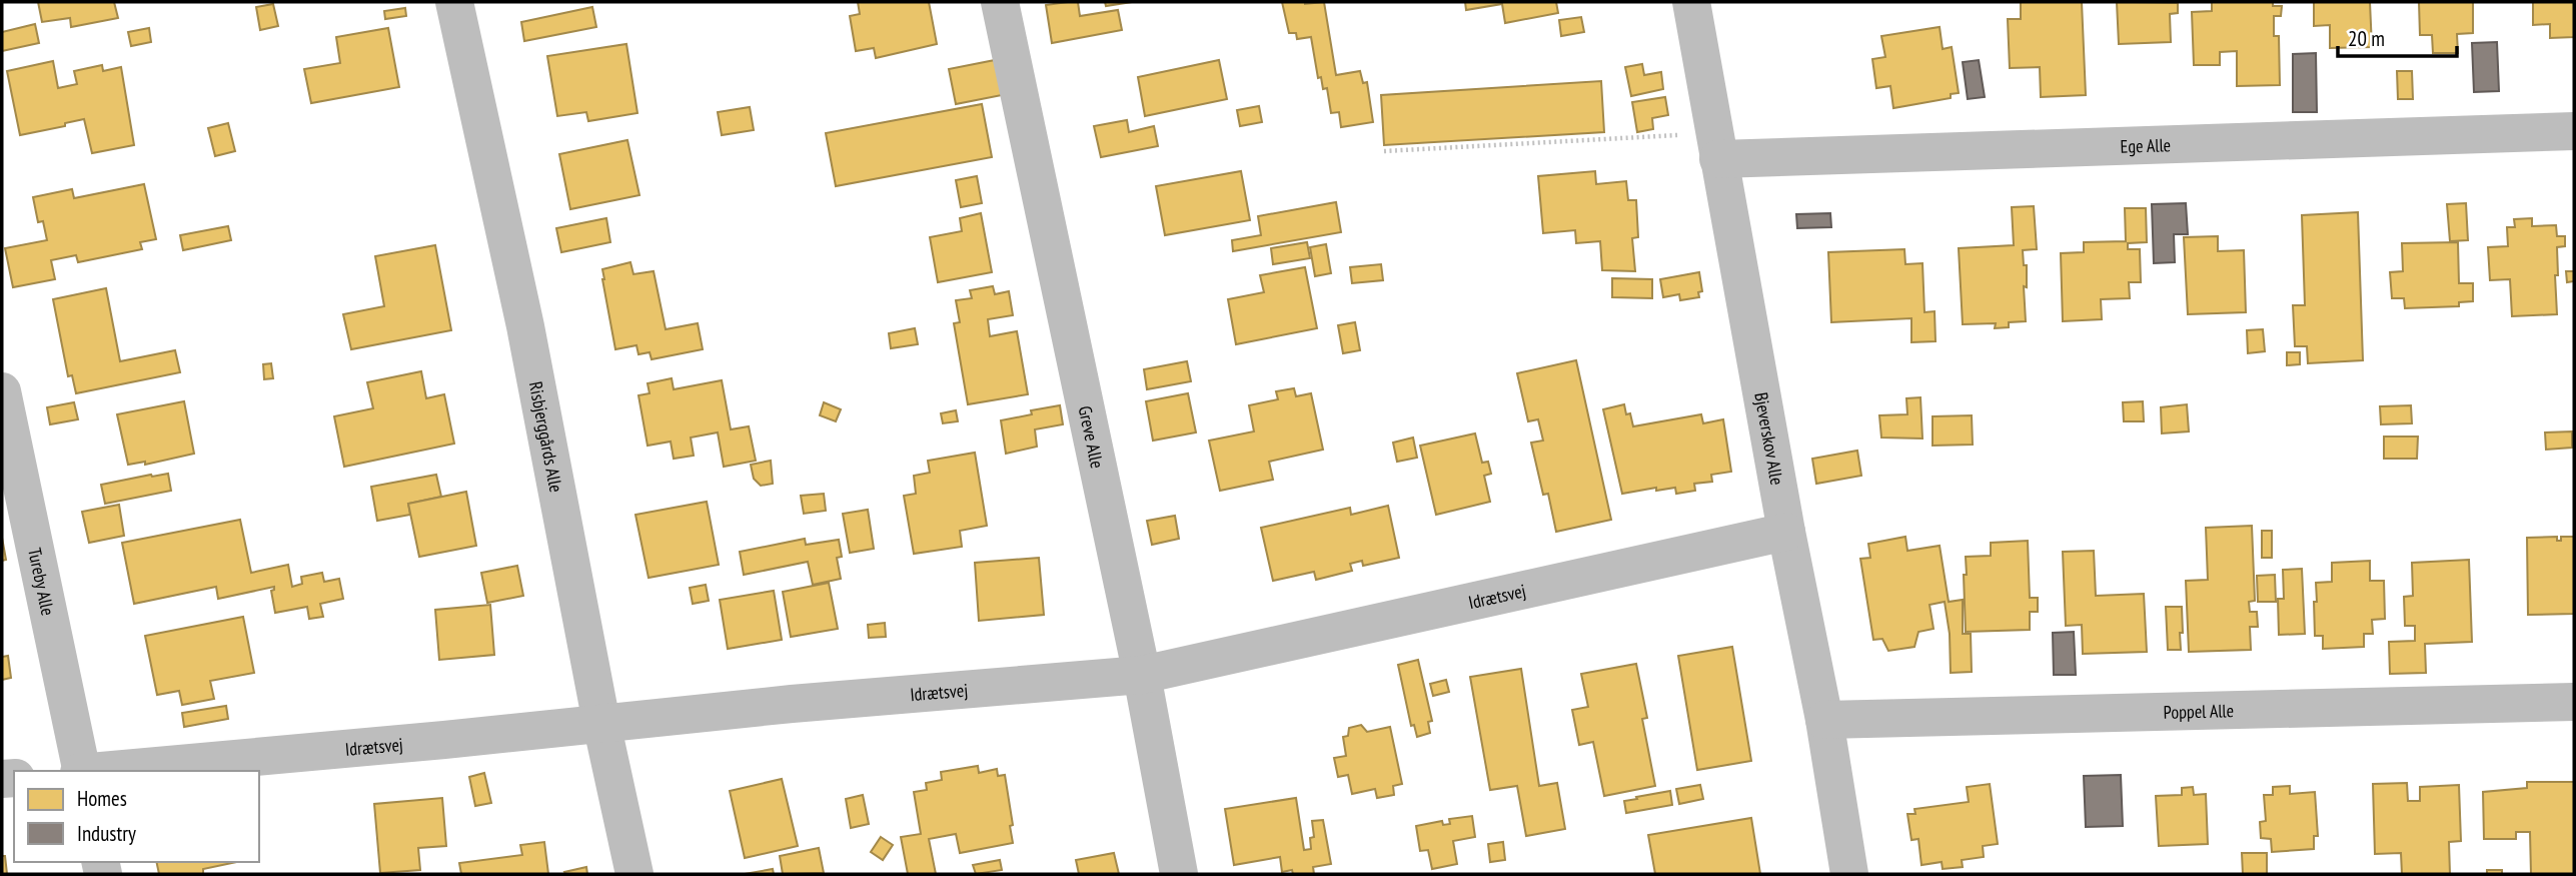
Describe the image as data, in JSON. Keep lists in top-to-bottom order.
{
  "streets": {
    "street": [
      "Ege Alle",
      "Risbjerggårds Alle",
      "Greve Alle",
      "Bjeverskov Alle",
      "Tureby Alle",
      "Idrætsvej",
      "Poppel Alle"
    ]
  },
  "crossings": [
    ["Ege Alle", "Bjeverskov Alle"],
    ["Risbjerggårds Alle", "Idrætsvej"],
    ["Greve Alle", "Idrætsvej"],
    ["Bjeverskov Alle", "Idrætsvej"],
    ["Bjeverskov Alle", "Poppel Alle"]
  ],
  "legend": ["Homes", "Industry"],
  "scale_bar": "20 m"
}
